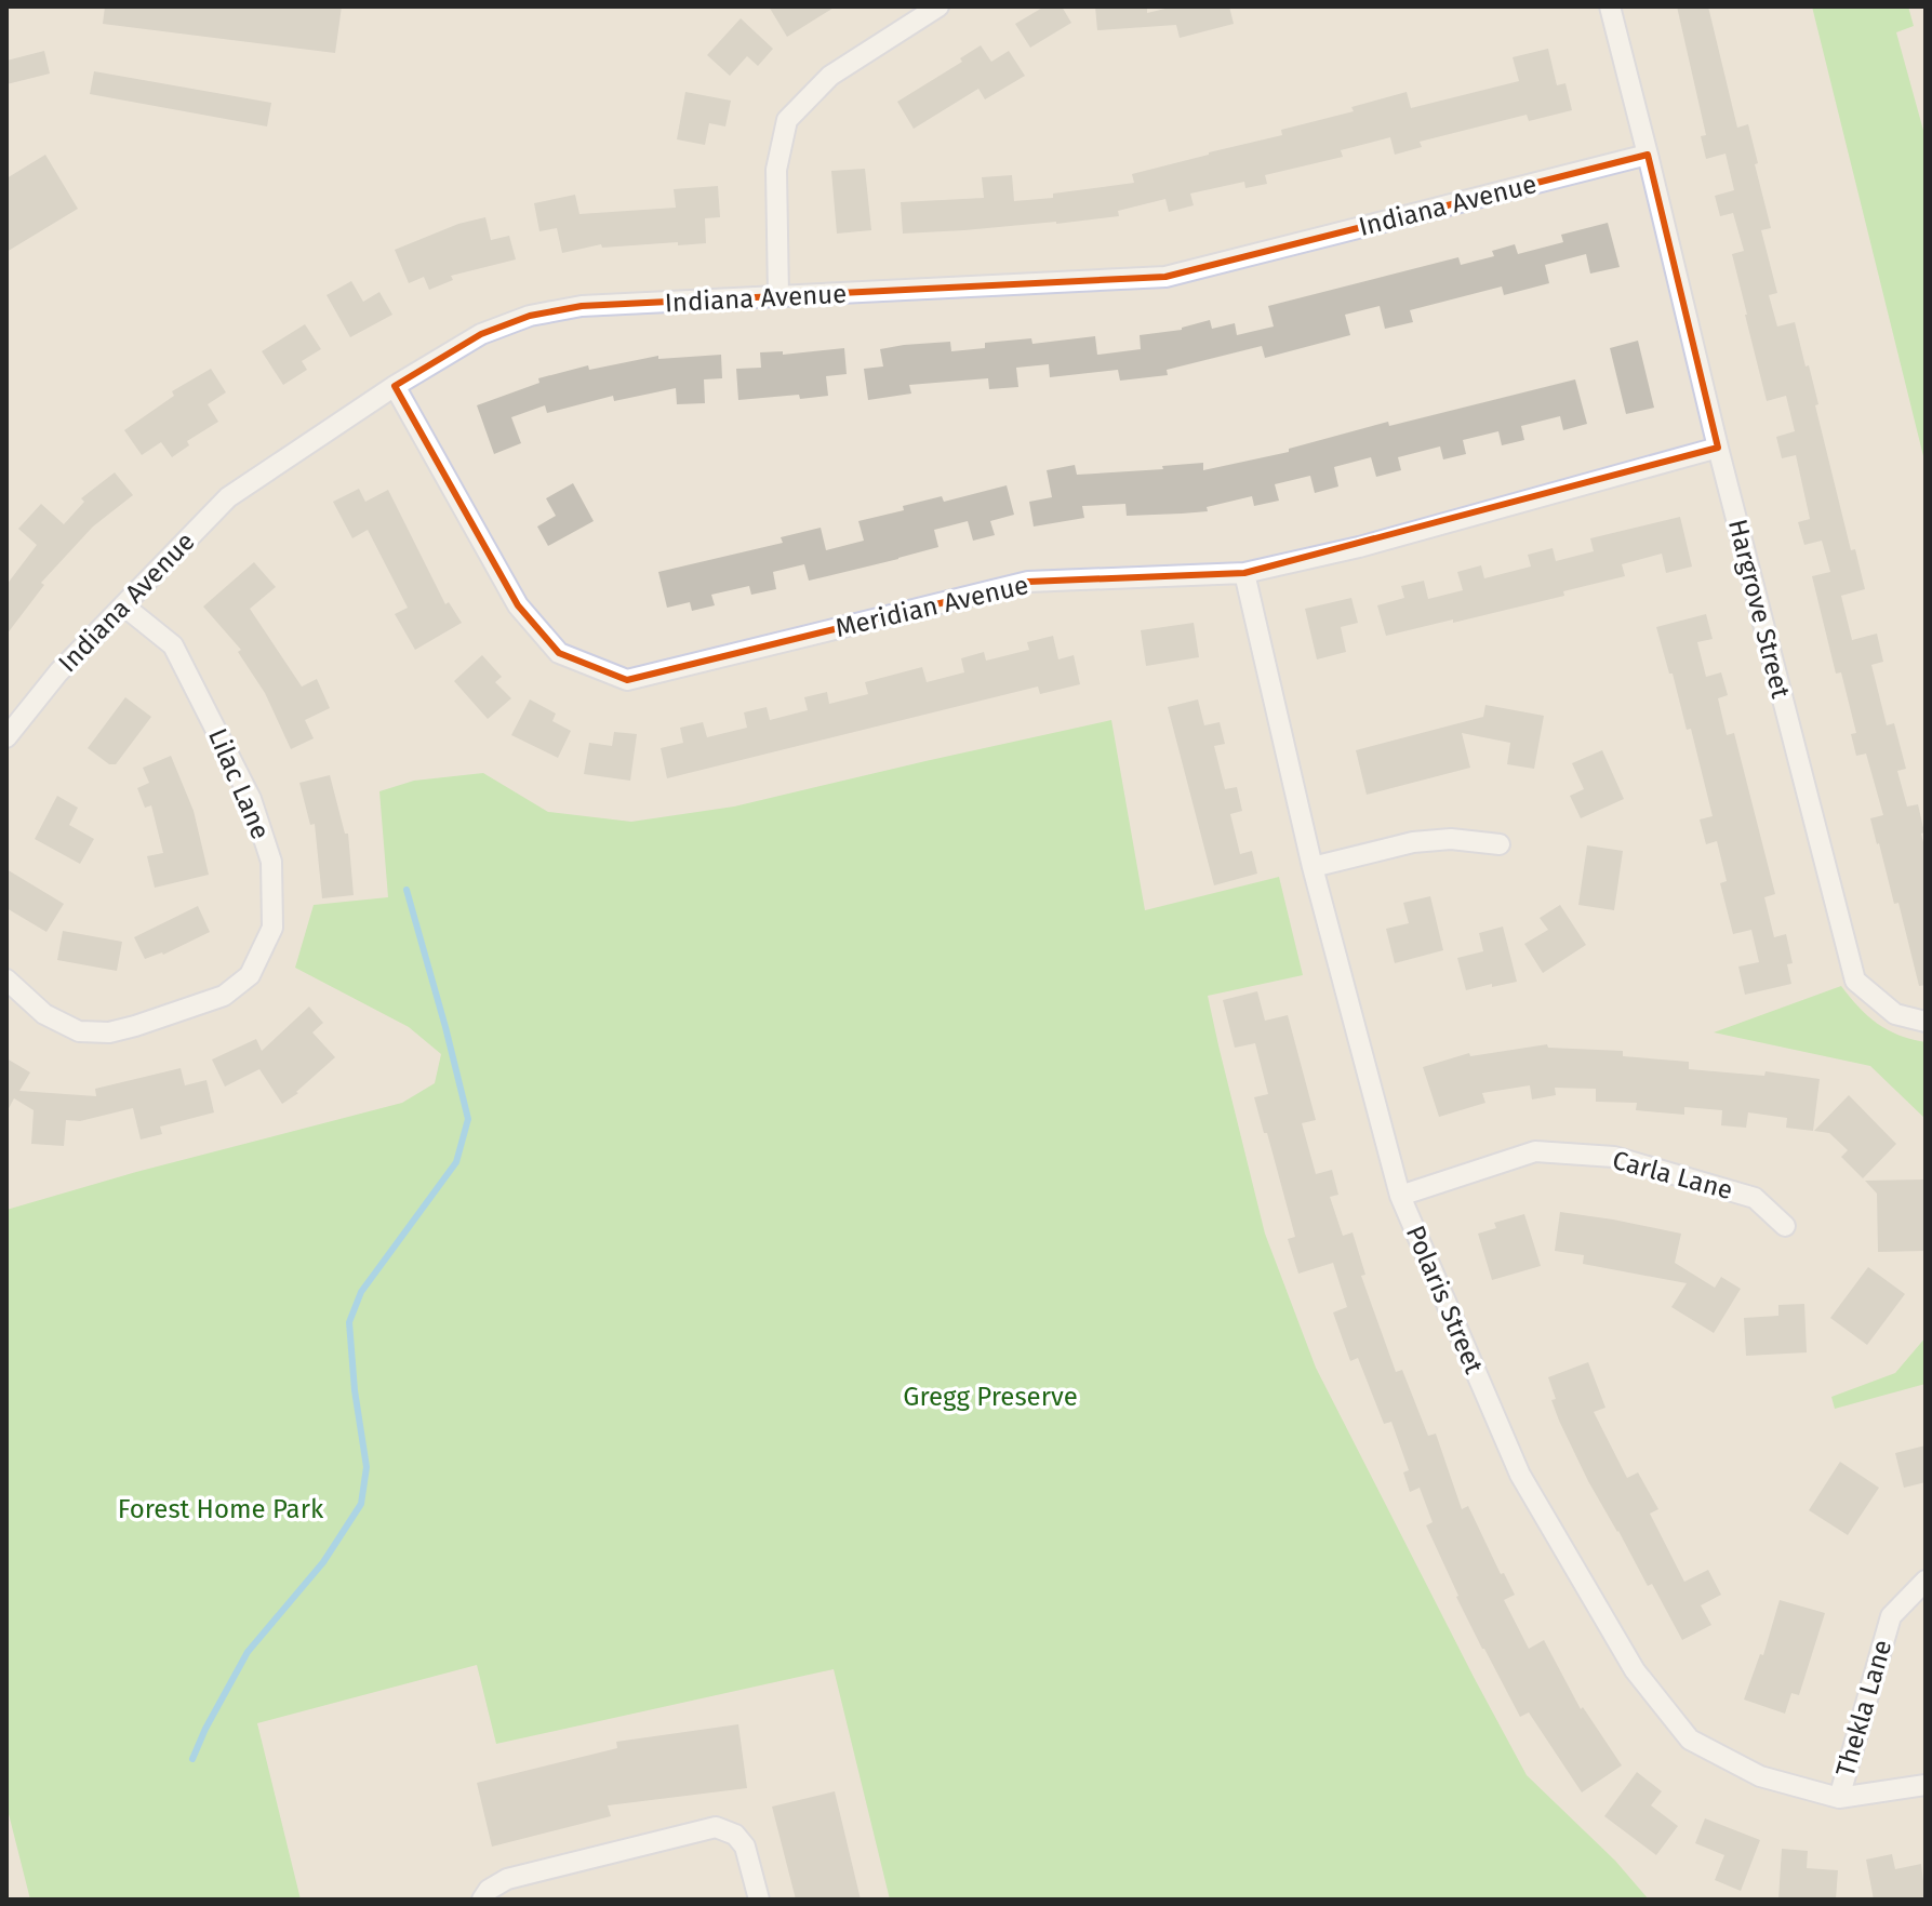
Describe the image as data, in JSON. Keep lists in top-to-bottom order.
{
  "streets": {
    "street": [
      "Indiana Avenue",
      "Meridian Avenue",
      "Hargrove Street",
      "Lilac Lane",
      "Carla Lane",
      "Polaris Street",
      "Thekla Lane"
    ]
  },
  "crossings": [
    ["Indiana Avenue", "Meridian Avenue"],
    ["Indiana Avenue", "Hargrove Street"],
    ["Indiana Avenue", "Lilac Lane"],
    ["Meridian Avenue", "Hargrove Street"],
    ["Meridian Avenue", "Polaris Street"],
    ["Carla Lane", "Polaris Street"],
    ["Polaris Street", "Thekla Lane"]
  ],
  "parks": ["Gregg Preserve", "Forest Home Park"]
}
